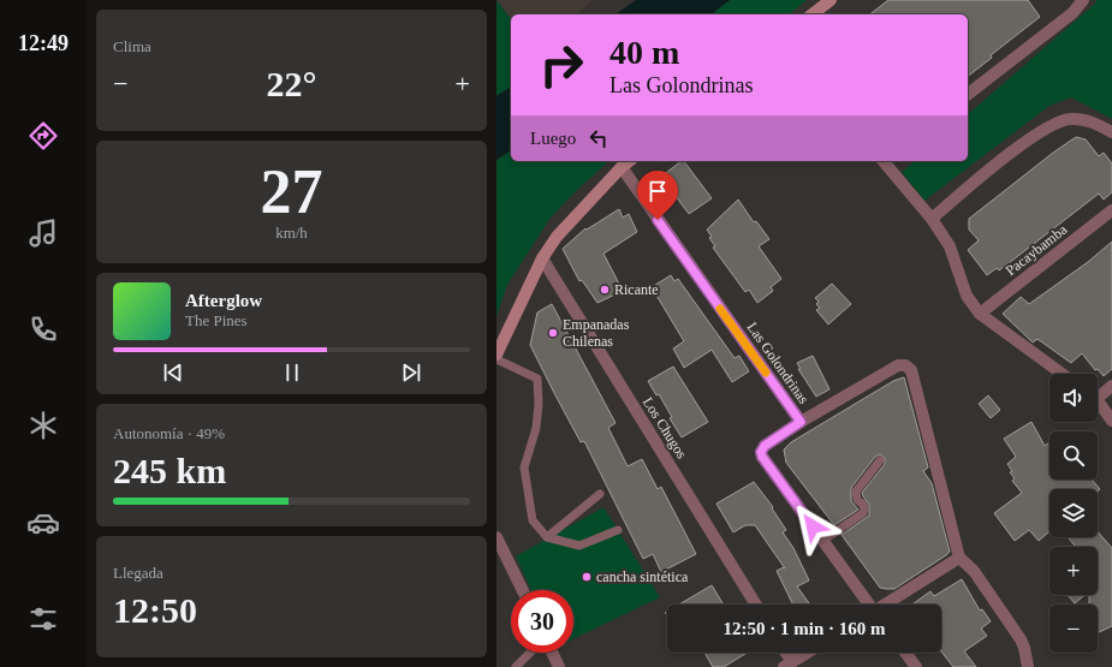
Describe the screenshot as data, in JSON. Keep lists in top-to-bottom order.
{
  "streets": {
    "street": ["Pacaybamba", "Las Golondrinas", "Los Chugos"]
  },
  "places": ["Ricante", "Empanadas Chilenas", "cancha sintética"],
  "page": {
    "tabs": "12:49",
    "tile": [
      "Clima",
      ["27", "km/h"],
      ["Autonomía · 49%", "245 km"],
      ["Llegada", "12:50"]
    ],
    "turn": ["40 m", "Las Golondrinas"],
    "heat": ["−", "22°", "+"],
    "then": "Luego",
    "song": ["Afterglow", "The Pines"],
    "map_buttons": ["+", "−"],
    "limit": "30",
    "trip": "12:50 · 1 min · 160 m"
  }
}
